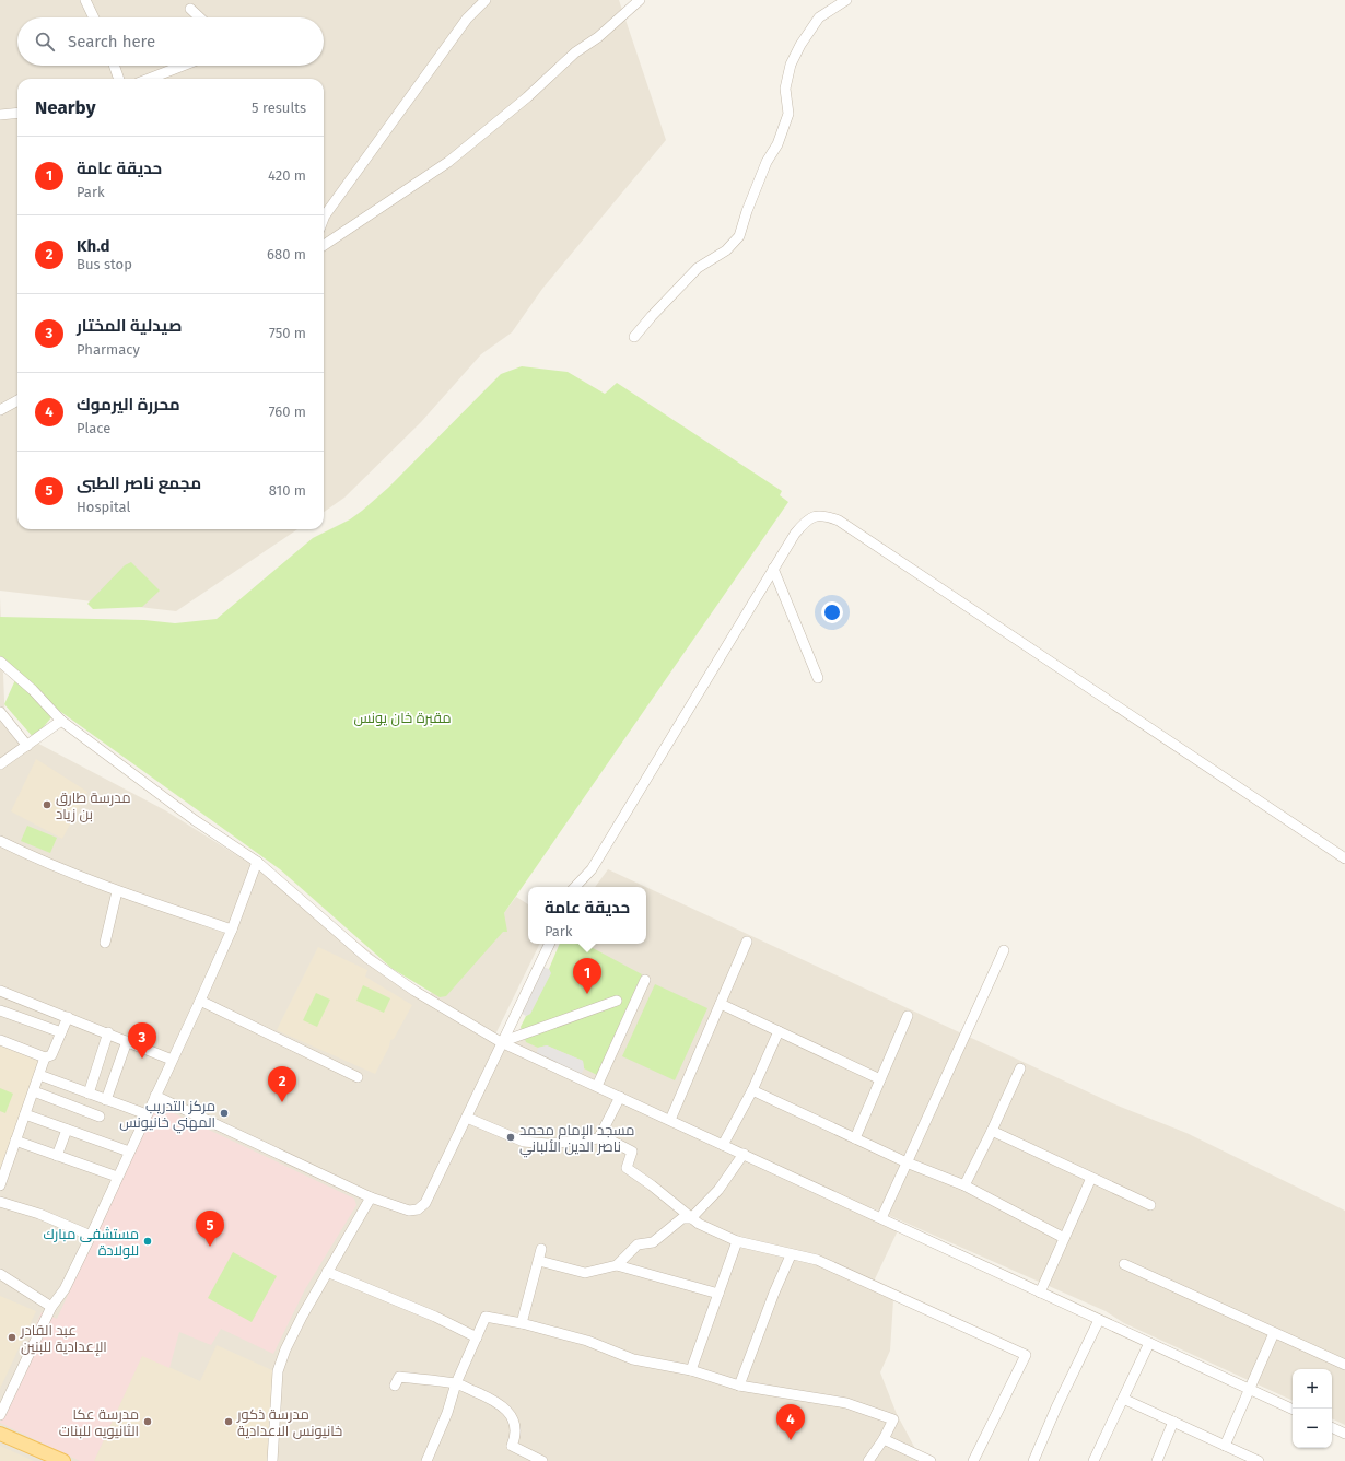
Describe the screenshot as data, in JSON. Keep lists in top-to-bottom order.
{
  "parks": ["مقبرة خان يونس"],
  "places": [
    "مدرسة طارق بن زياد",
    "مركز التدريب المهني خانيونس",
    "مسجد الإمام محمد ناصر الدين الألباني",
    "مستشفى مبارك للولادة",
    "عبد القادر الإعدادية للبنين",
    "مدرسة عكا الثانيويه للبنات",
    "مدرسة ذكور خانيونس الاعدادية"
  ],
  "page": {
    "search": "Search here",
    "heading": ["Nearby", "5 results"],
    "list": [
      {
        "mark": "1",
        "name": "حديقة عامة",
        "note": "Park",
        "value": "420 m"
      },
      {
        "mark": "2",
        "name": "Kh.d",
        "note": "Bus stop",
        "value": "680 m"
      },
      {
        "mark": "3",
        "name": "صيدلية المختار",
        "note": "Pharmacy",
        "value": "750 m"
      },
      {
        "mark": "4",
        "name": "محررة اليرموك",
        "note": "Place",
        "value": "760 m"
      },
      {
        "mark": "5",
        "name": "مجمع ناصر الطبى",
        "note": "Hospital",
        "value": "810 m"
      }
    ],
    "popup": ["حديقة عامة", "Park"],
    "pins": [
      "1",
      "3",
      "2",
      "5",
      "4"
    ],
    "map_buttons": ["+", "−"]
  }
}
